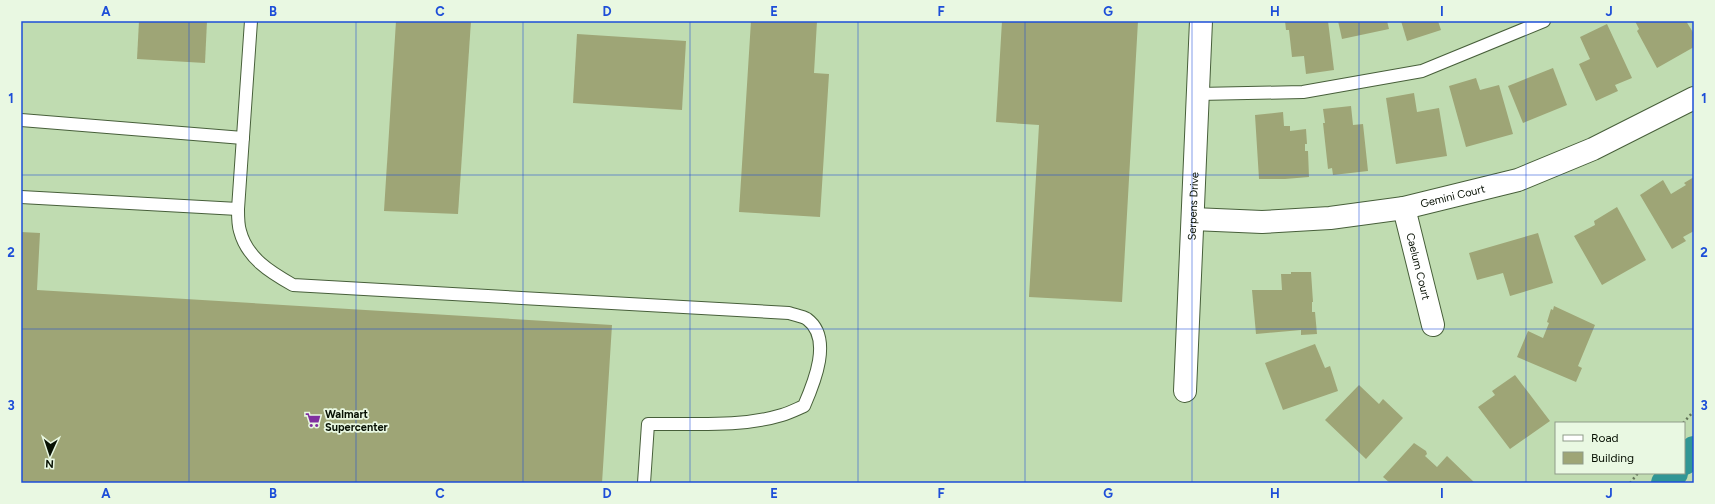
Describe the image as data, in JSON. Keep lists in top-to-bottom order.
{
  "streets": {
    "street": ["Gemini Court", "Serpens Drive", "Caelum Court"]
  },
  "crossings": [
    ["Gemini Court", "Serpens Drive"],
    ["Gemini Court", "Caelum Court"]
  ],
  "places": {
    "supermarket": ["Walmart Supercenter"]
  },
  "legend": ["Road", "Building"],
  "north": "bottom",
  "grid": {
    "columns": [
      "A",
      "B",
      "C",
      "D",
      "E",
      "F",
      "G",
      "H",
      "I",
      "J"
    ],
    "rows": ["1", "2", "3"]
  }
}
